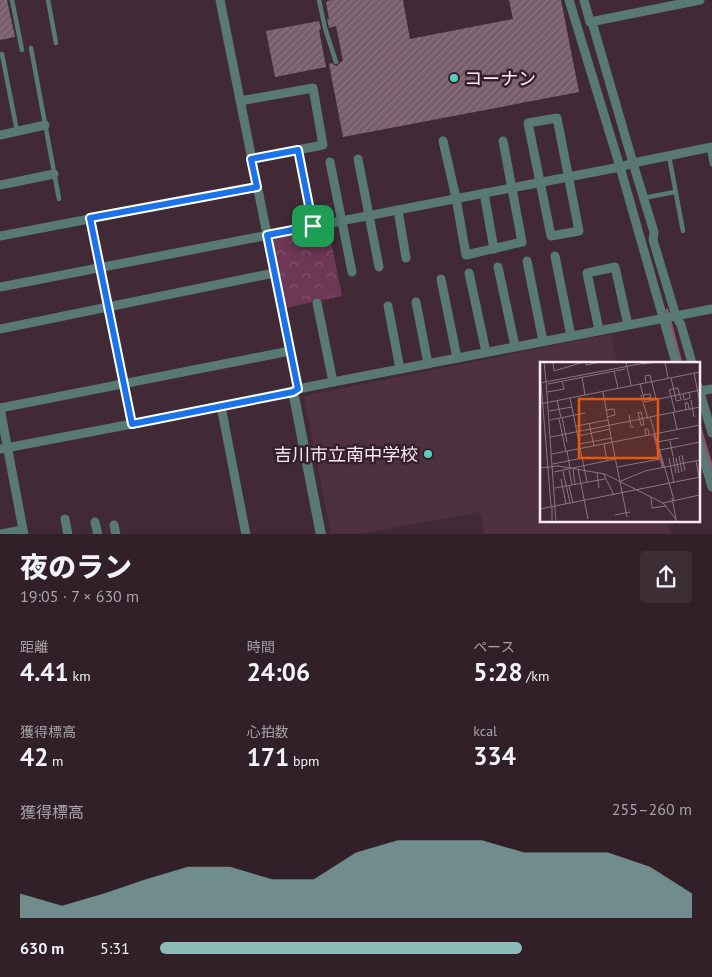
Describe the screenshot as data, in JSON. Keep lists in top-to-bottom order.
{
  "places": ["コーナン", "吉川市立南中学校"],
  "page": {
    "heading": ["夜のラン", "19:05 · 7 × 630 m"],
    "stats": [
      ["距離", "4.41 km"],
      ["時間", "24:06"],
      ["ペース", "5:28 /km"],
      ["獲得標高", "42 m"],
      ["心拍数", "171 bpm"],
      ["kcal", "334"]
    ],
    "chart": ["獲得標高", "255–260 m"],
    "list": [
      {
        "name": "630 m",
        "note": "5:31"
      }
    ]
  }
}
